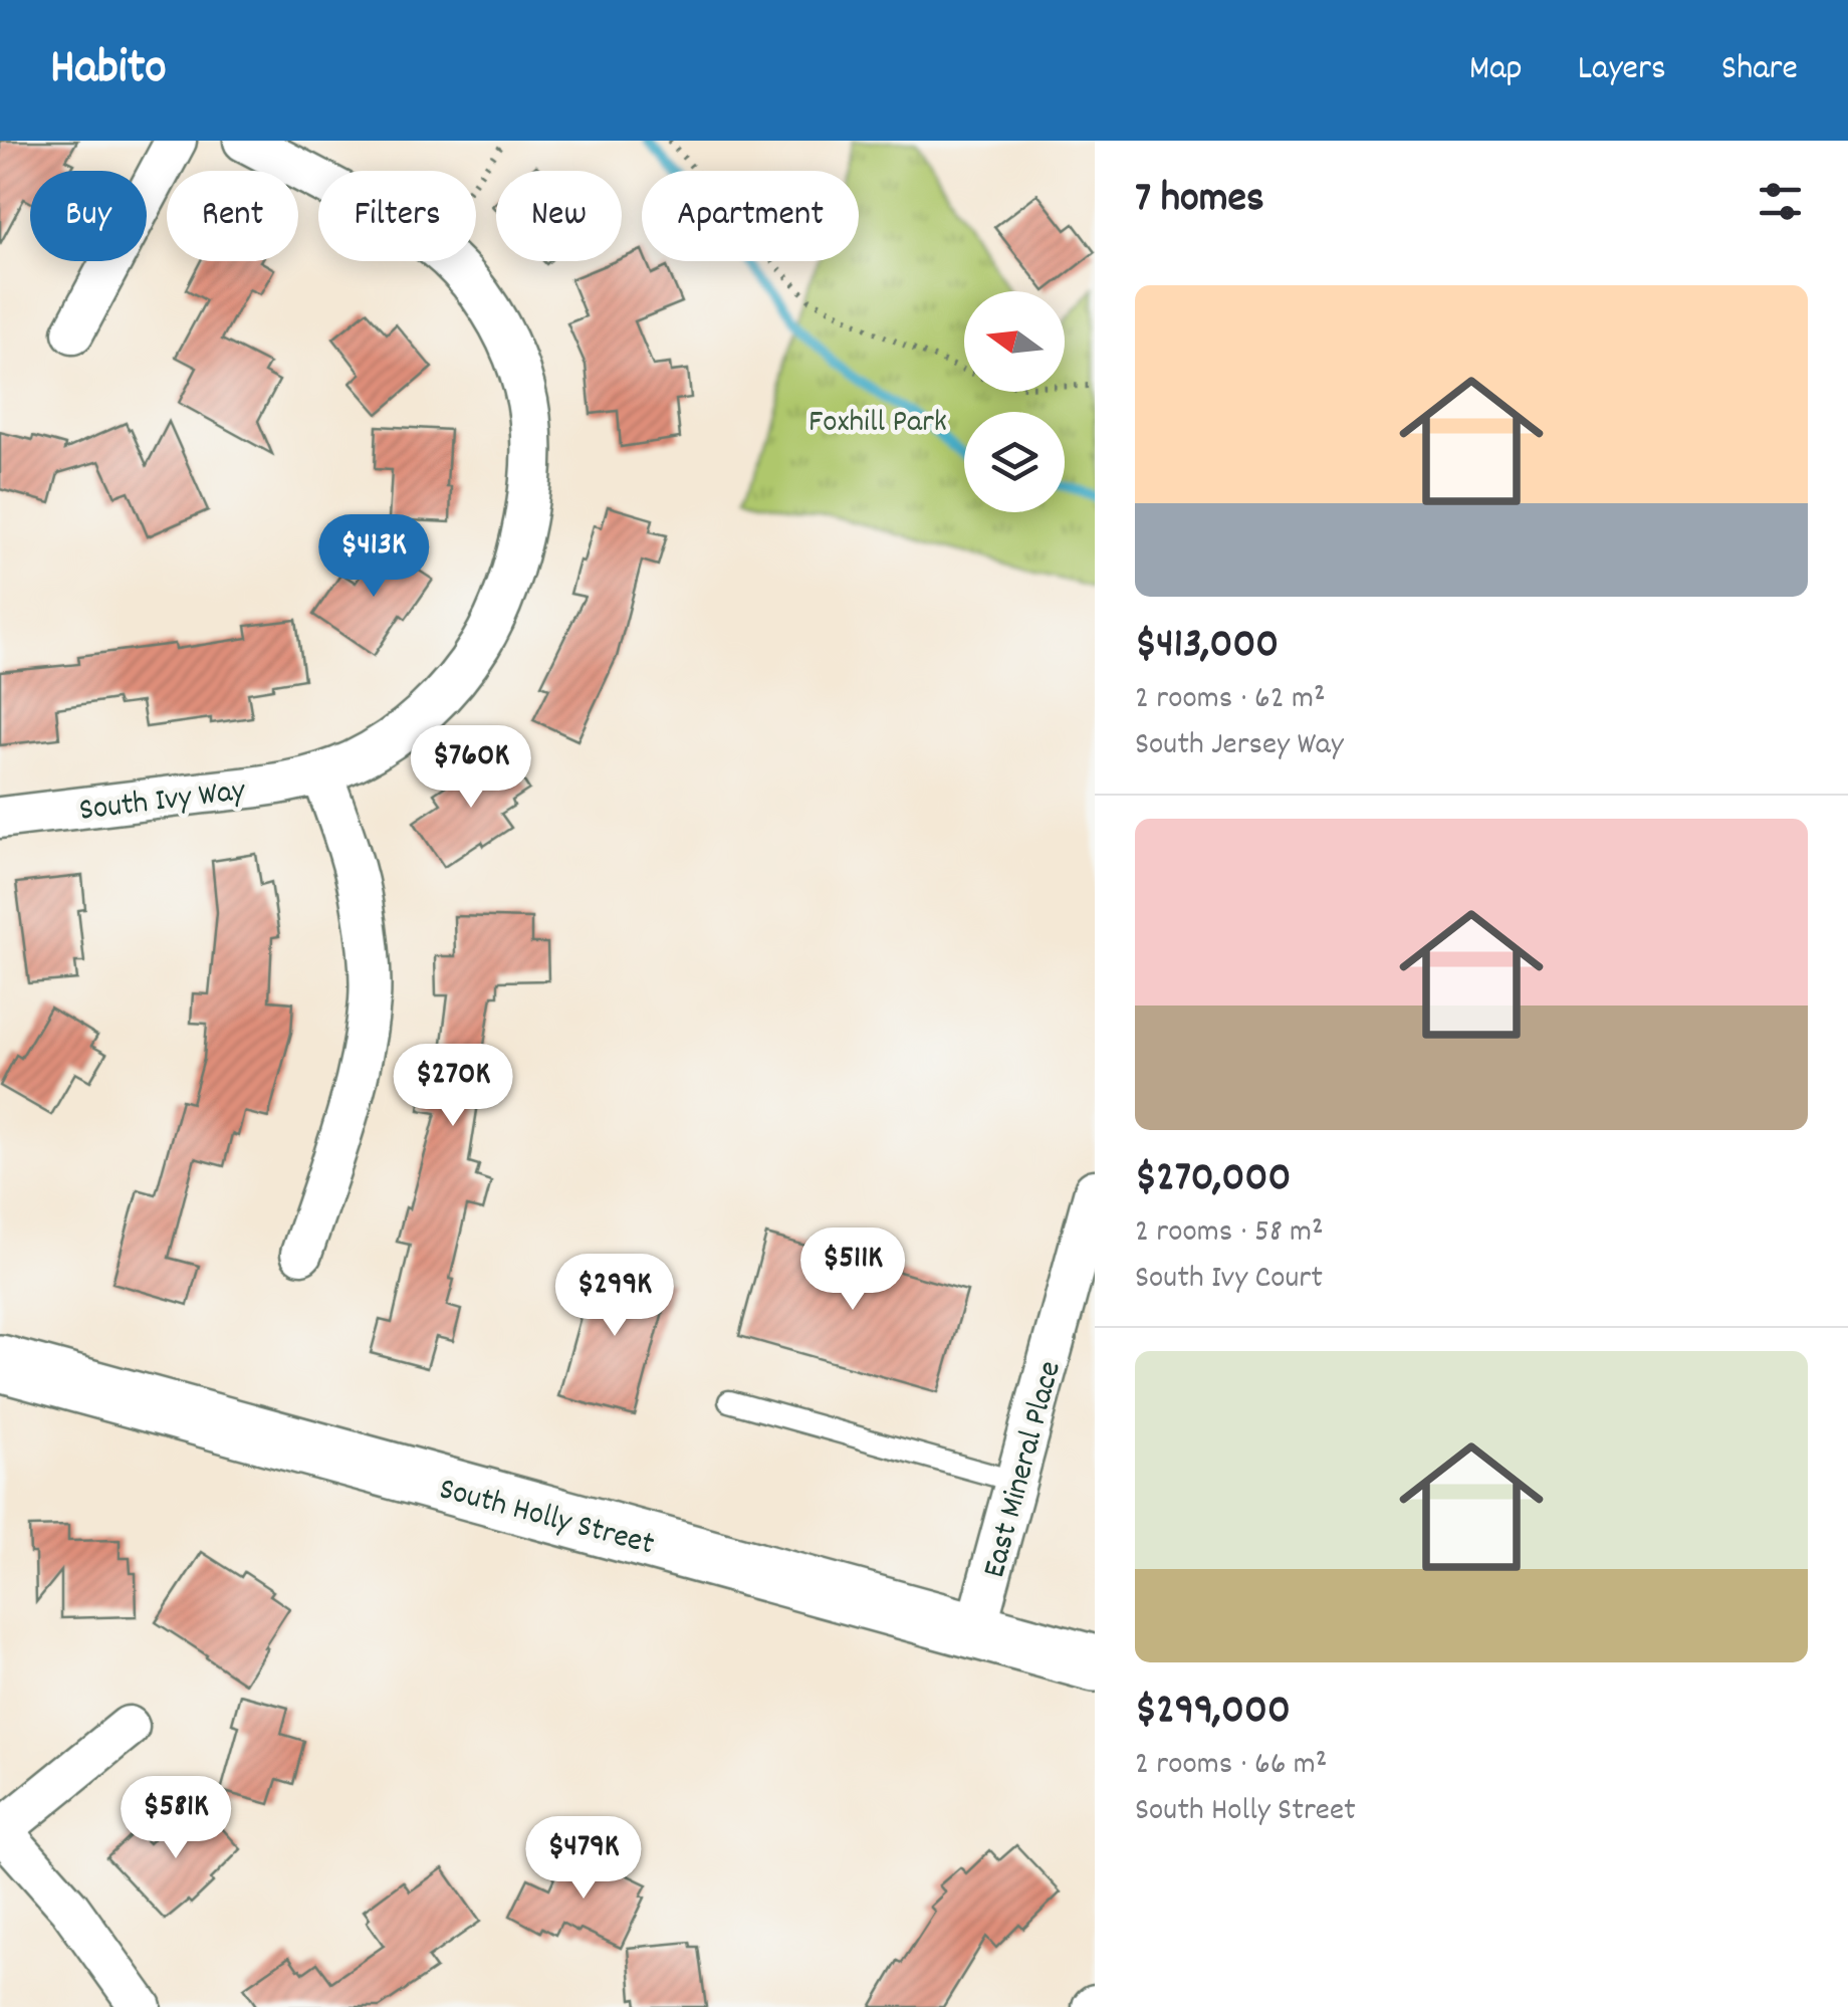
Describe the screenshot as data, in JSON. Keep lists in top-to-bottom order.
{
  "streets": {
    "main road": ["South Holly Street"],
    "street": ["South Ivy Way", "East Mineral Place"]
  },
  "crossings": [
    ["East Mineral Place", "South Holly Street"]
  ],
  "parks": ["Foxhill Park"],
  "north": "left",
  "page": {
    "header": "Habito",
    "nav": ["Map", "Layers", "Share"],
    "heading": "7 homes",
    "chip": [
      "Buy",
      "Rent",
      "Filters",
      "New",
      "Apartment"
    ],
    "list": [
      {
        "name": "$413,000",
        "note": "2 rooms · 62 m² · South Jersey Way"
      },
      {
        "name": "$270,000",
        "note": "2 rooms · 58 m² · South Ivy Court"
      },
      {
        "name": "$299,000",
        "note": "2 rooms · 66 m² · South Holly Street"
      }
    ],
    "price": [
      "$413K",
      "$760K",
      "$270K",
      "$511K",
      "$299K",
      "$581K",
      "$479K"
    ]
  }
}
